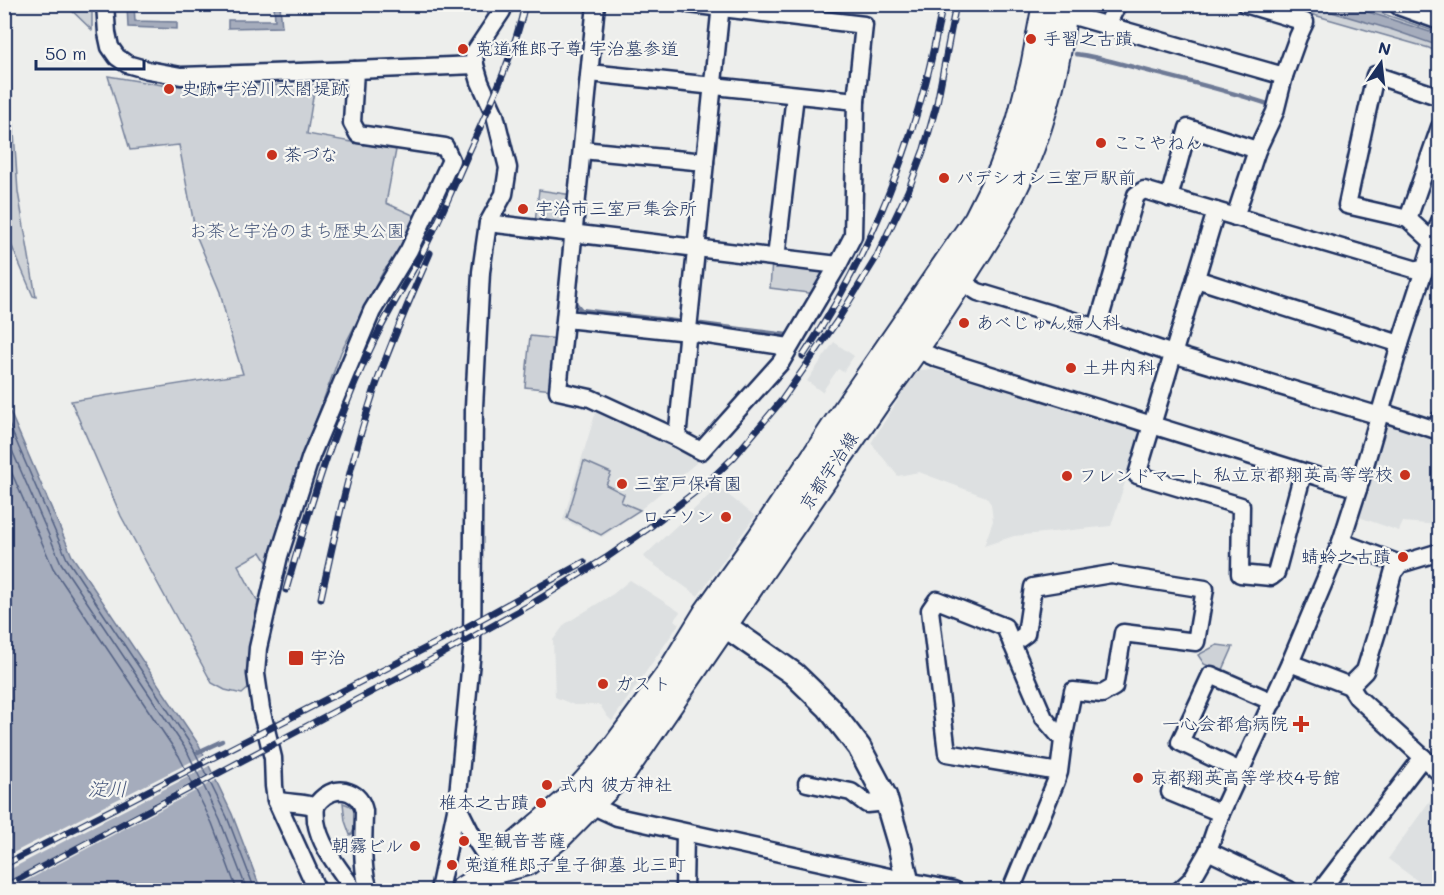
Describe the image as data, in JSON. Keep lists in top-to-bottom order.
{
  "streets": {
    "main road": ["京都宇治線"]
  },
  "water": ["淀川"],
  "parks": ["お茶と宇治のまち歴史公園"],
  "places": {
    "other": [
      "手習之古蹟",
      "莵道稚郎子尊 宇治墓参道",
      "史跡 宇治川太閤堤跡",
      "ここやねん",
      "茶づな",
      "パデシオン三室戸駅前",
      "宇治市三室戸集会所",
      "あべじゅん婦人科",
      "土井内科",
      "私立京都翔英高等学校",
      "フレンドマート",
      "三室戸保育園",
      "ローソン",
      "蜻蛉之古蹟",
      "ガスト",
      "京都翔英高等学校4号館",
      "式内 彼方神社",
      "椎本之古蹟",
      "聖観音菩薩",
      "朝霧ビル",
      "莵道稚郎子皇子御墓 北三町"
    ],
    "transit": ["宇治"],
    "health": ["一心会都倉病院"]
  },
  "scale_bar": "50 m",
  "north": "top"
}
